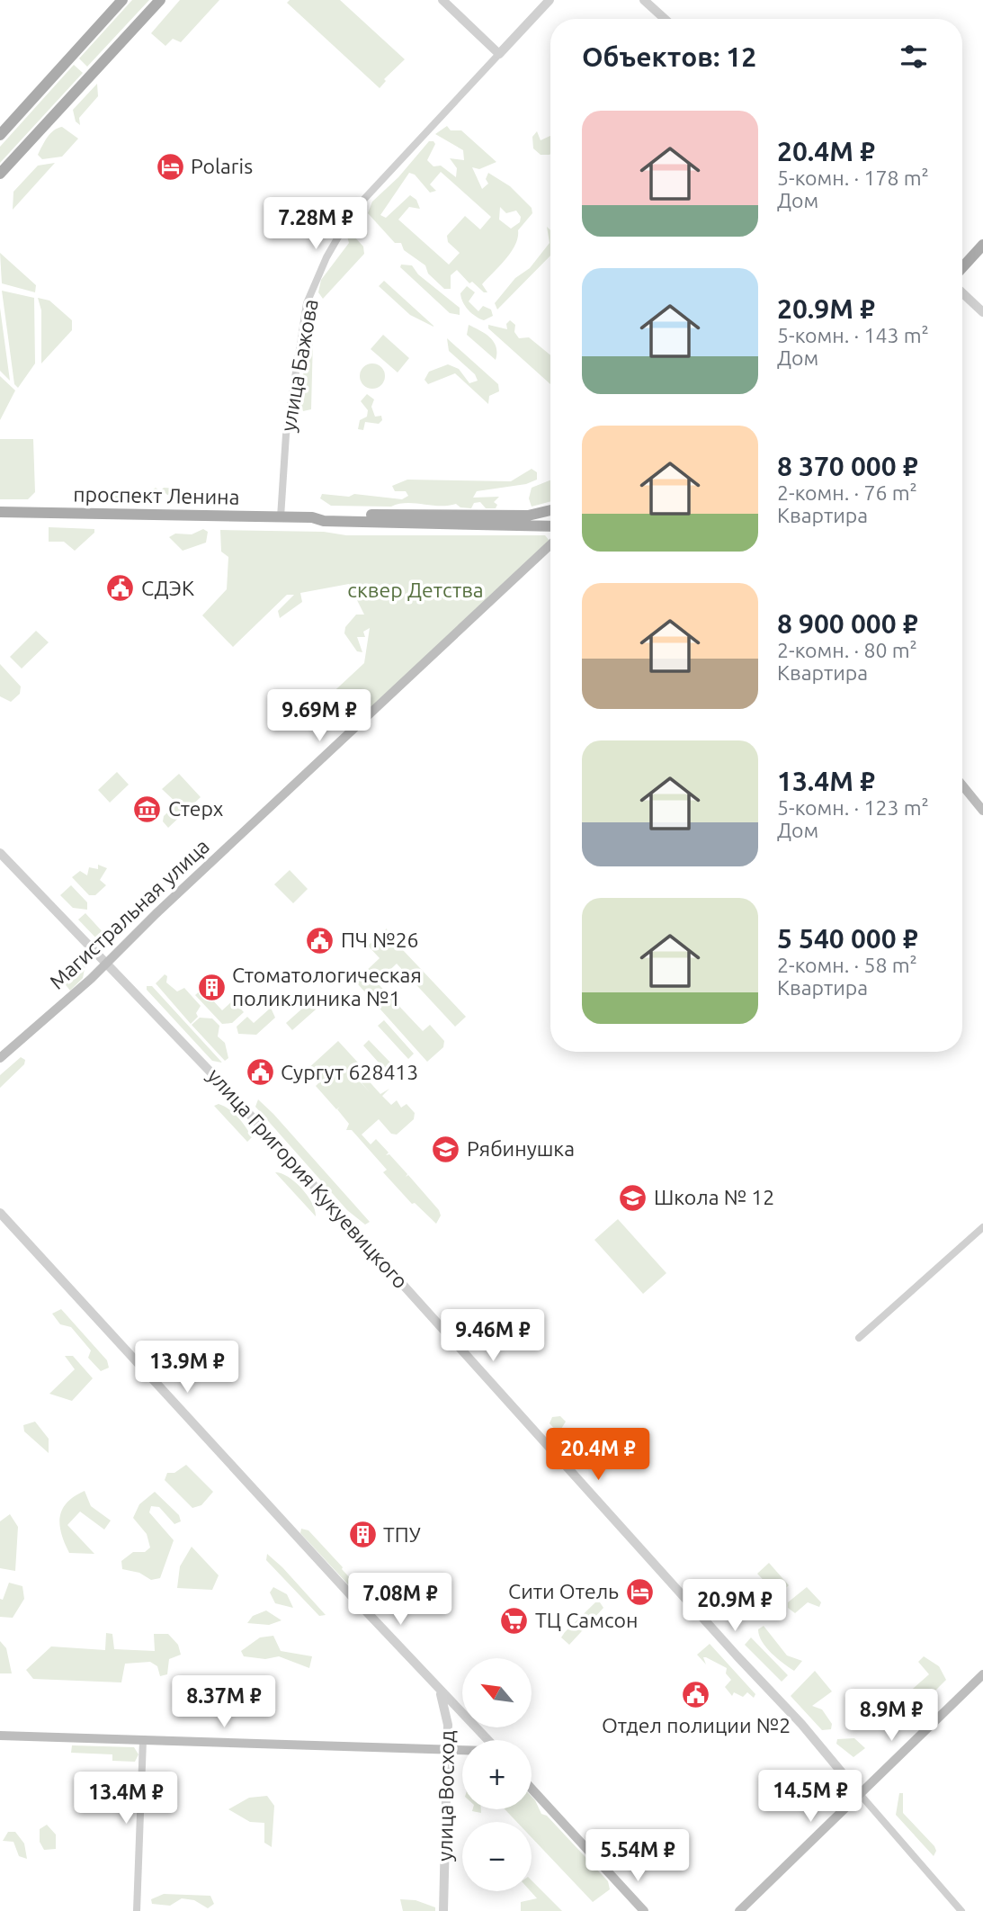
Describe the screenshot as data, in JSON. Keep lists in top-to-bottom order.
{
  "streets": {
    "main road": ["проспект Ленина", "Магистральная улица"],
    "street": ["улица Бажова", "улица Григория Кукуевицкого", "улица Восход"]
  },
  "crossings": [
    ["улица Бажова", "проспект Ленина"],
    ["Магистральная улица", "улица Григория Кукуевицкого"]
  ],
  "parks": ["сквер Детства"],
  "places": {
    "hotel": ["Polaris", "Сити Отель"],
    "public building": [
      "СДЭК",
      "ПЧ №26",
      "Сургут 628413",
      "Отдел полиции №2"
    ],
    "museum": ["Стерх"],
    "building": ["Стоматологическая поликлиника №1", "ТПУ"],
    "school or university": ["Рябинушка", "Школа № 12"],
    "supermarket": ["ТЦ Самсон"]
  },
  "north": "top left",
  "page": {
    "heading": "Объектов: 12",
    "list": [
      {
        "name": "20.4M ₽",
        "note": "5-комн. · 178 m² · Дом"
      },
      {
        "name": "20.9M ₽",
        "note": "5-комн. · 143 m² · Дом"
      },
      {
        "name": "8 370 000 ₽",
        "note": "2-комн. · 76 m² · Квартира"
      },
      {
        "name": "8 900 000 ₽",
        "note": "2-комн. · 80 m² · Квартира"
      },
      {
        "name": "13.4M ₽",
        "note": "5-комн. · 123 m² · Дом"
      },
      {
        "name": "5 540 000 ₽",
        "note": "2-комн. · 58 m² · Квартира"
      }
    ],
    "price": [
      "7.28M ₽",
      "9.69M ₽",
      "9.46M ₽",
      "13.9M ₽",
      "20.4M ₽",
      "7.08M ₽",
      "20.9M ₽",
      "8.37M ₽",
      "8.9M ₽",
      "14.5M ₽",
      "13.4M ₽",
      "5.54M ₽"
    ],
    "map_buttons": ["+", "−"]
  }
}
